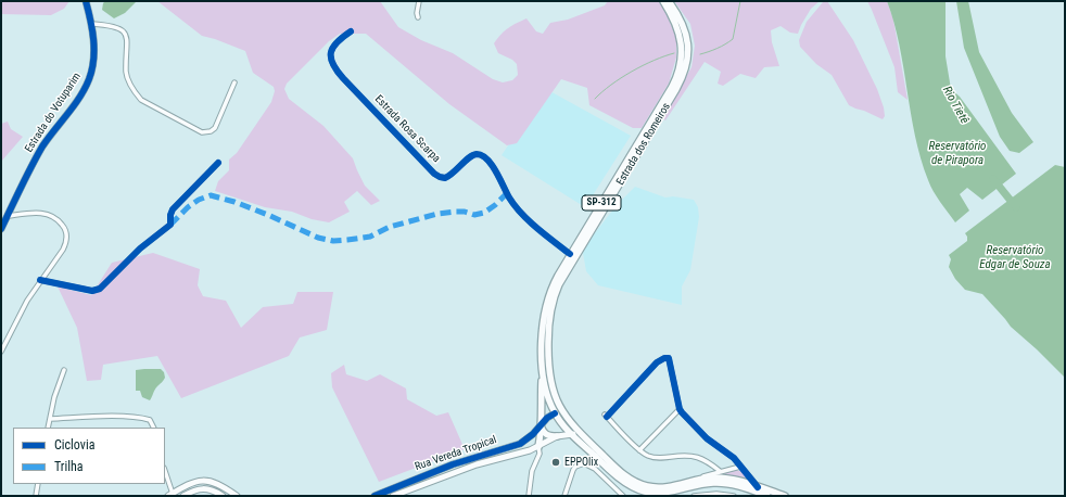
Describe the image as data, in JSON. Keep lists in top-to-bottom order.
{
  "streets": {
    "main road": ["Estrada dos Romeiros", "SP-312"],
    "street": ["Estrada do Votuparim", "Estrada Rosa Scarpa", "Rua Vereda Tropical"]
  },
  "crossings": [
    ["Estrada Rosa Scarpa", "Estrada dos Romeiros"],
    ["Estrada dos Romeiros", "Rua Vereda Tropical"]
  ],
  "water": ["Rio Tietê", "Reservatório de Pirapora", "Reservatório Edgar de Souza"],
  "places": ["EPPOlix"],
  "legend": ["Ciclovia", "Trilha"]
}
